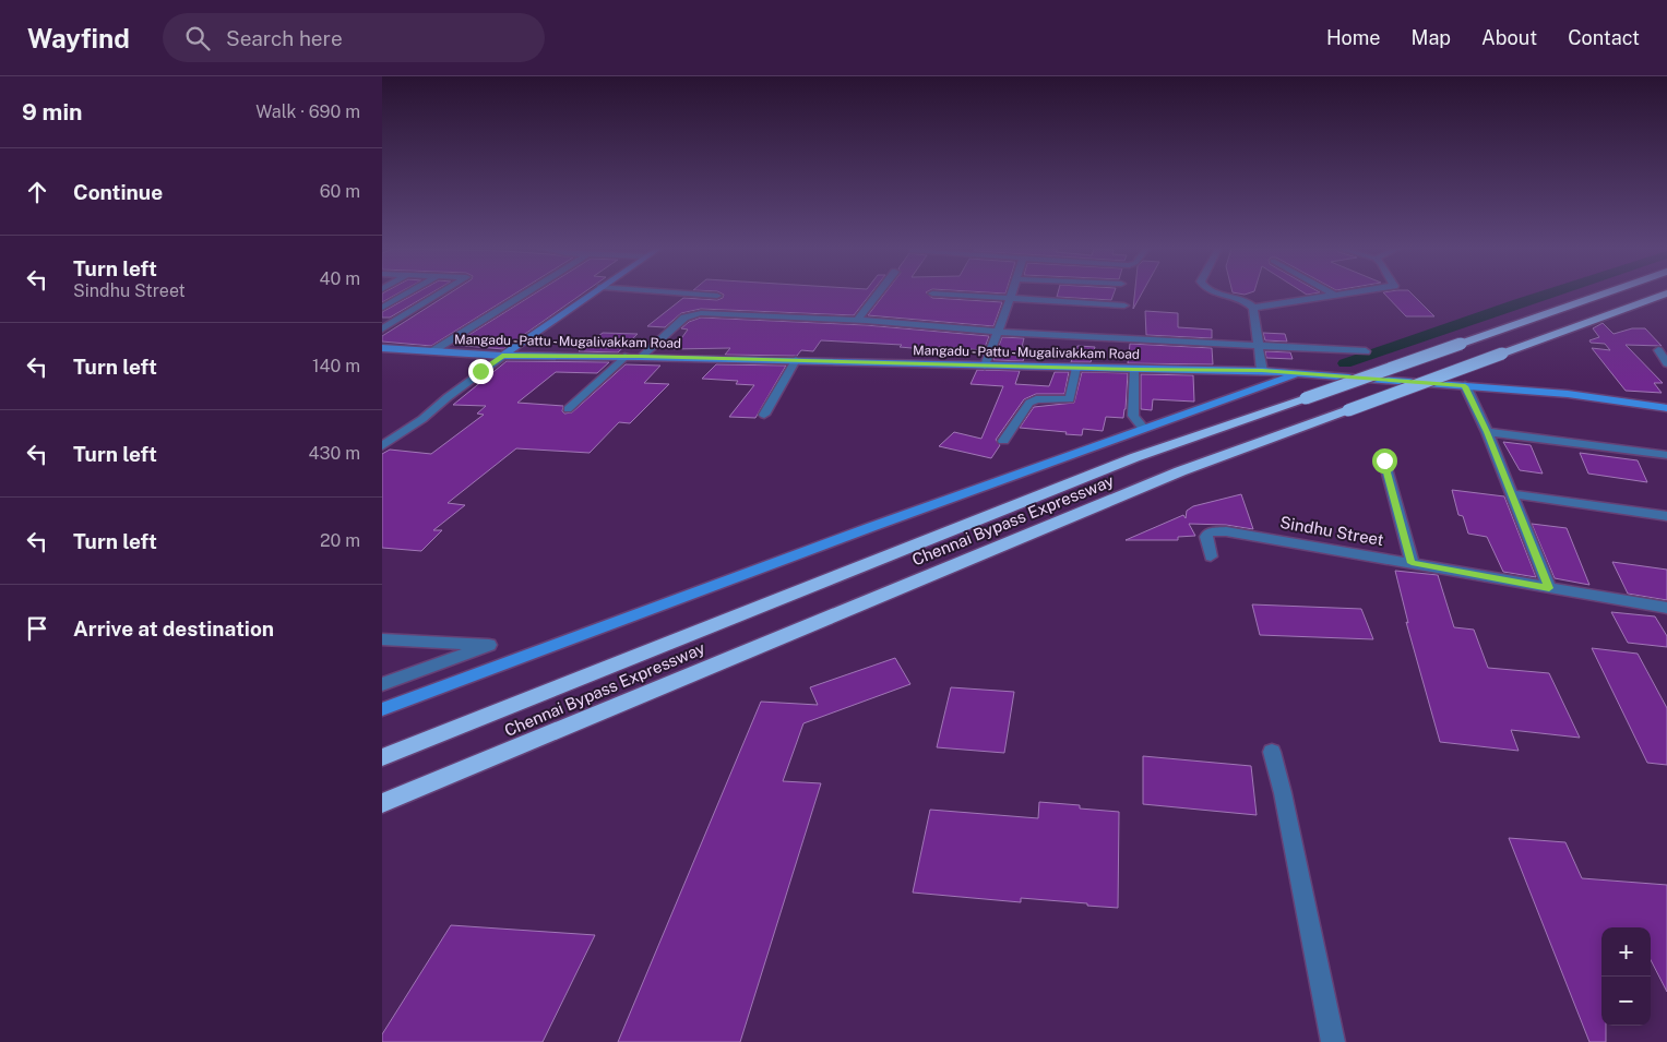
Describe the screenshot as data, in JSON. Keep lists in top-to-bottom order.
{
  "streets": {
    "highway": ["Chennai Bypass Expressway"],
    "street": ["Mangadu - Pattu - Mugalivakkam Road", "Sindhu Street"]
  },
  "page": {
    "header": "Wayfind",
    "search": "Search here",
    "nav": [
      "Home",
      "Map",
      "About",
      "Contact"
    ],
    "heading": ["9 min", "Walk · 690 m"],
    "list": [
      ["Continue", "60 m"],
      ["Turn left", "Sindhu Street", "40 m"],
      ["Turn left", "140 m"],
      ["Turn left", "430 m"],
      ["Turn left", "20 m"],
      "Arrive at destination"
    ],
    "map_buttons": ["+", "−"]
  }
}
